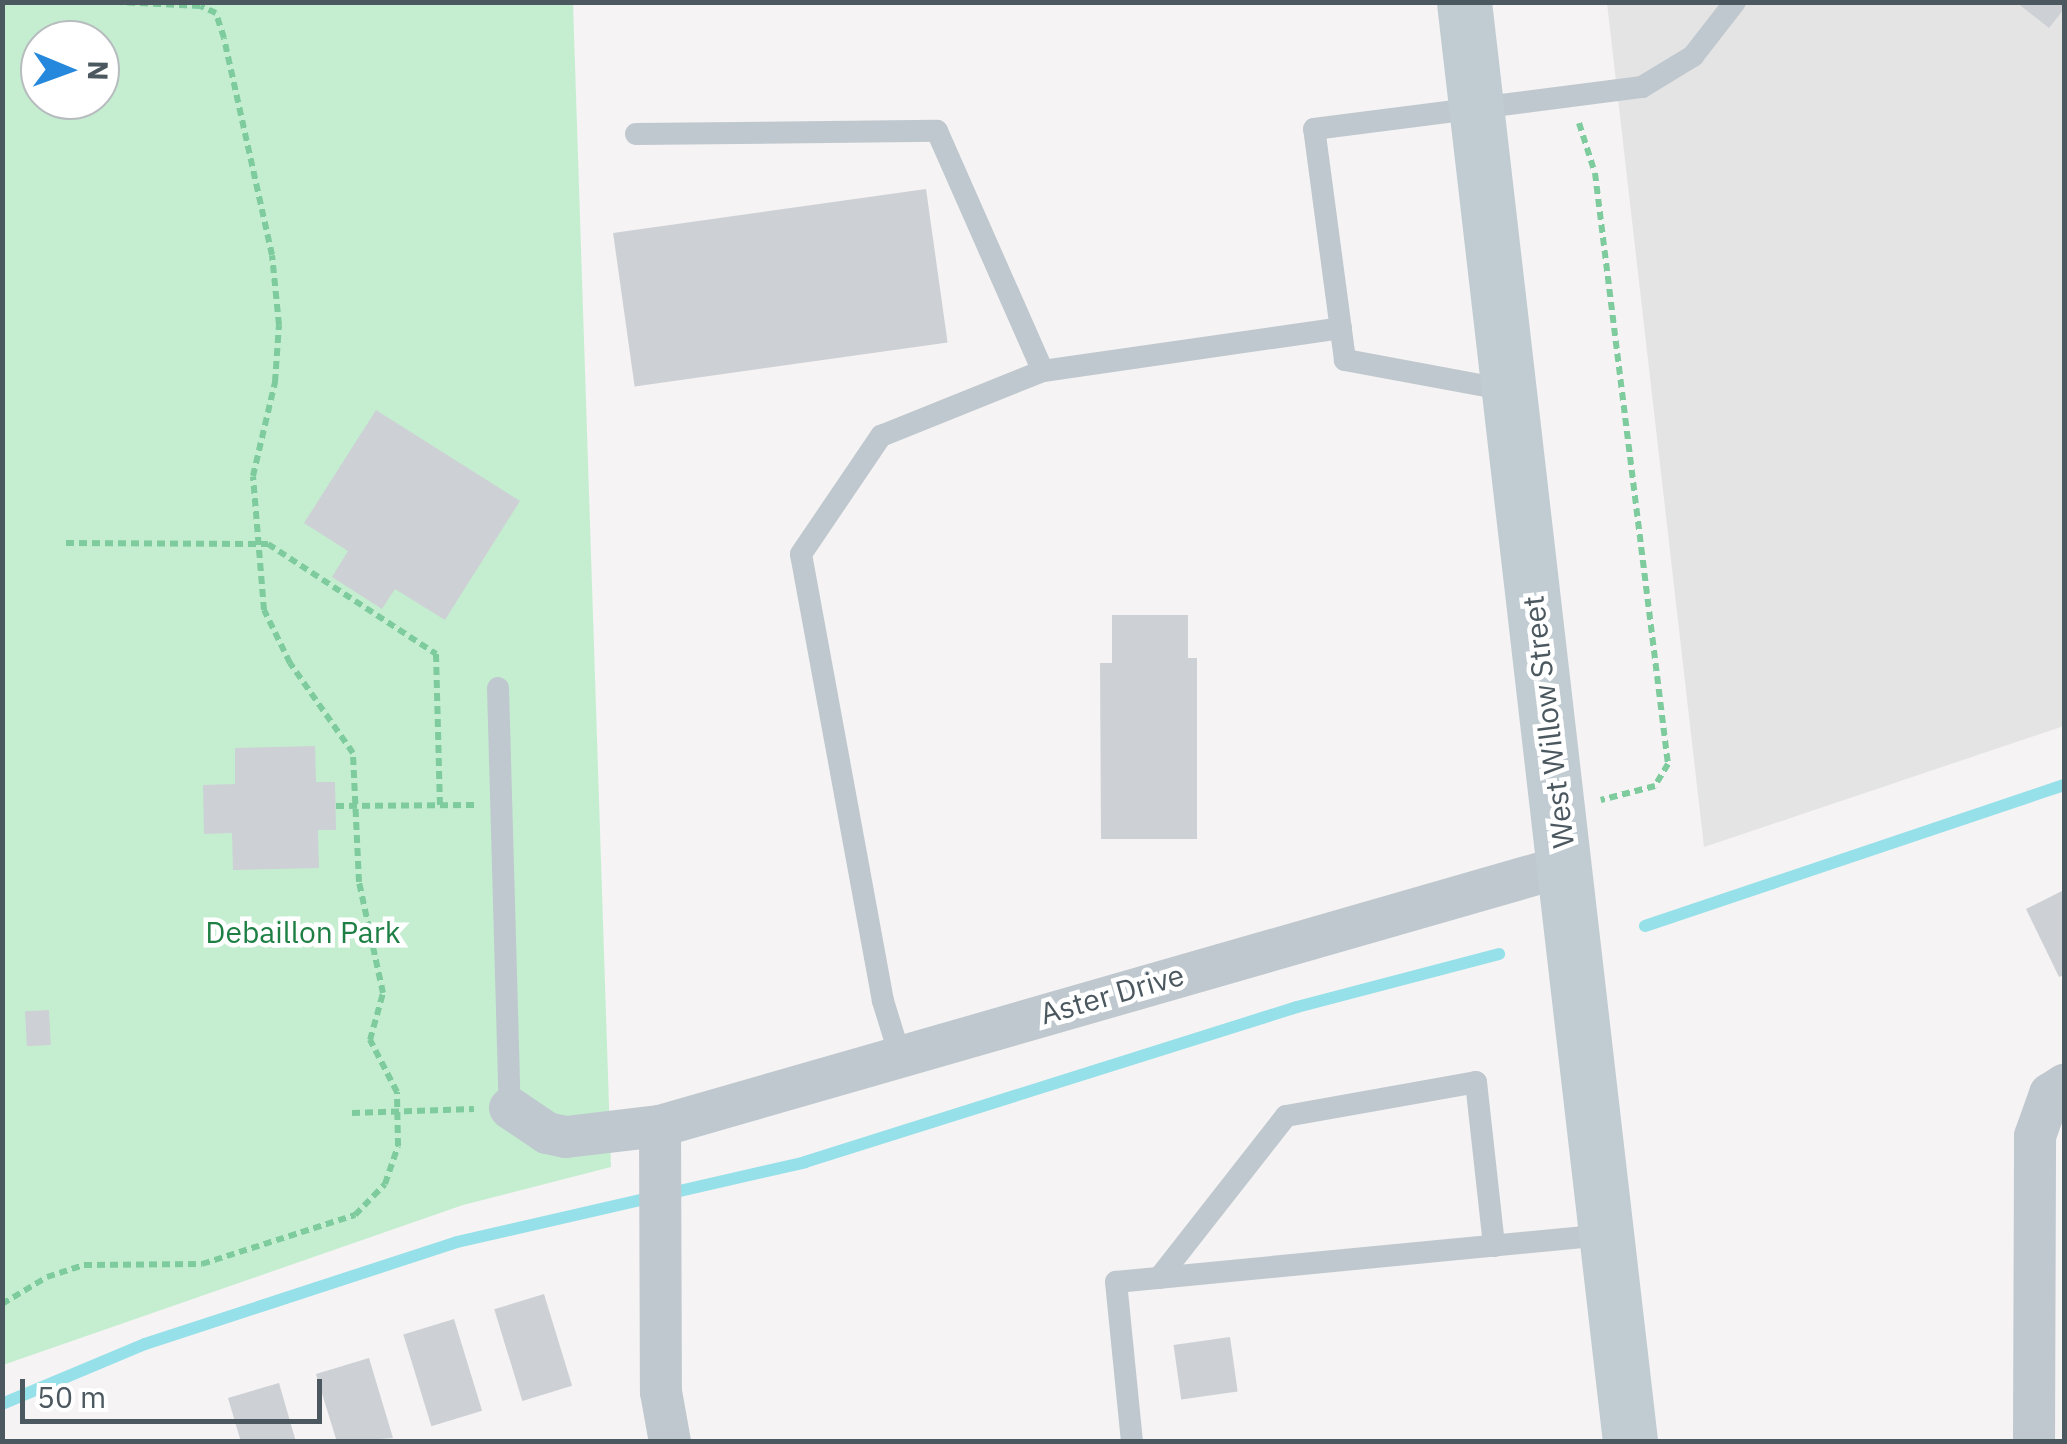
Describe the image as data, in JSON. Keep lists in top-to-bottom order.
{
  "streets": {
    "main road": ["West Willow Street"],
    "street": ["Aster Drive"]
  },
  "crossings": [
    ["West Willow Street", "Aster Drive"]
  ],
  "parks": ["Debaillon Park"],
  "scale_bar": "50 m",
  "north": "right"
}
